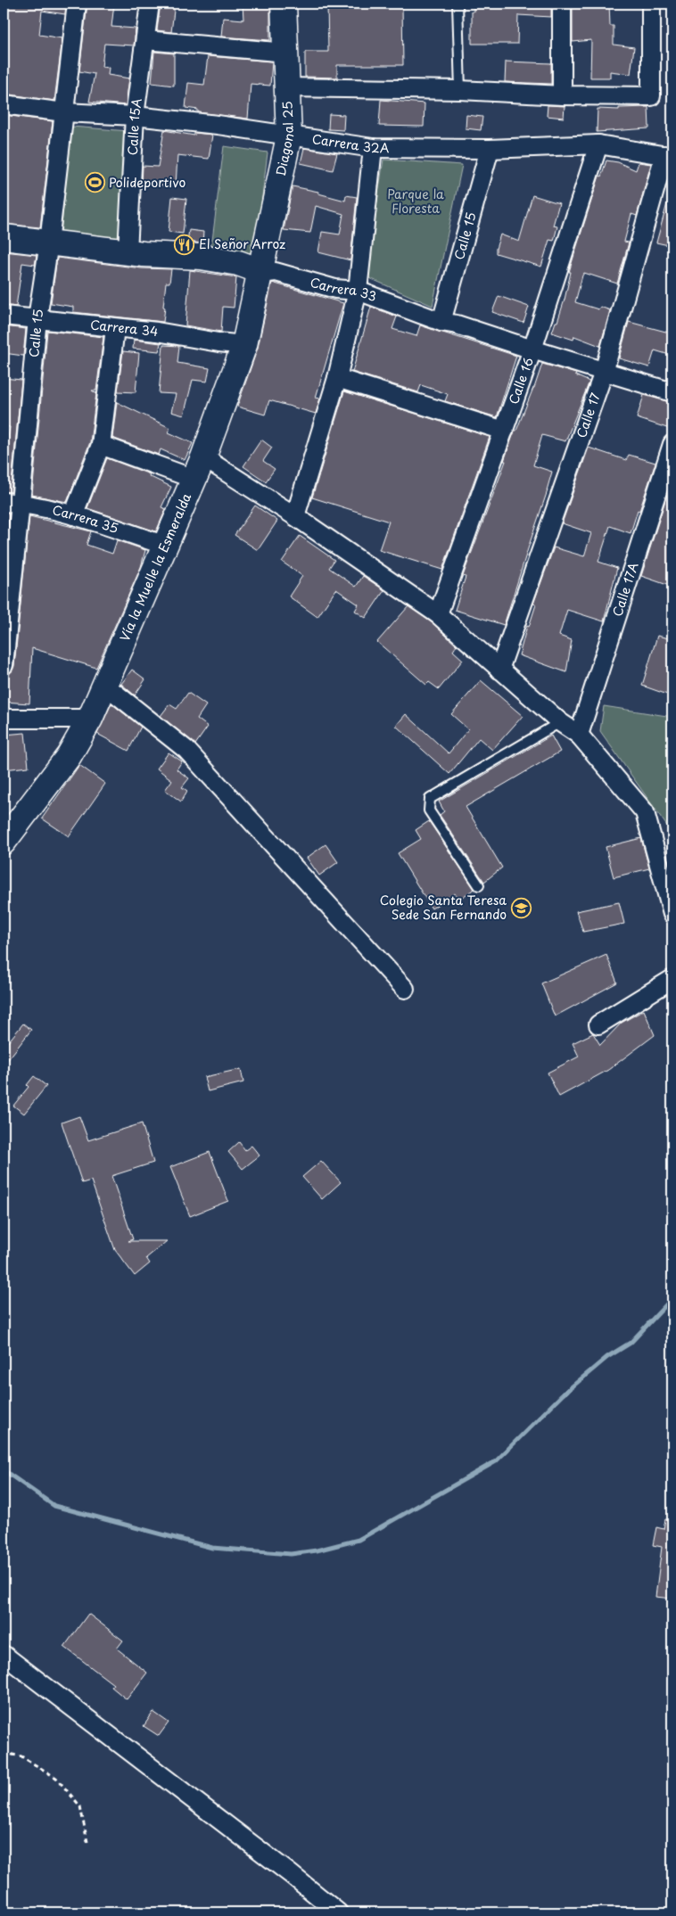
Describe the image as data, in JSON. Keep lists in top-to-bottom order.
{
  "streets": {
    "street": [
      "Calle 15A",
      "Diagonal 25",
      "Carrera 32A",
      "Calle 15",
      "Carrera 33",
      "Carrera 34",
      "Calle 16",
      "Calle 17",
      "Carrera 35",
      "Vía la Muelle la Esmeralda",
      "Calle 17A"
    ]
  },
  "crossings": [
    ["Calle 15A", "Carrera 32A"],
    ["Calle 15A", "Carrera 33"],
    ["Diagonal 25", "Carrera 32A"],
    ["Diagonal 25", "Carrera 33"],
    ["Diagonal 25", "Vía la Muelle la Esmeralda"],
    ["Carrera 32A", "Calle 15"],
    ["Carrera 32A", "Calle 16"],
    ["Carrera 32A", "Calle 17"],
    ["Calle 15", "Carrera 33"],
    ["Calle 15", "Carrera 34"],
    ["Calle 15", "Carrera 35"],
    ["Carrera 33", "Calle 16"],
    ["Carrera 33", "Calle 17"],
    ["Carrera 33", "Vía la Muelle la Esmeralda"],
    ["Carrera 34", "Vía la Muelle la Esmeralda"],
    ["Carrera 35", "Vía la Muelle la Esmeralda"]
  ],
  "parks": ["Parque la Floresta"],
  "places": {
    "sports": ["Polideportivo"],
    "restaurant": ["El Señor Arroz"],
    "school or university": ["Colegio Santa Teresa Sede San Fernando"]
  }
}
